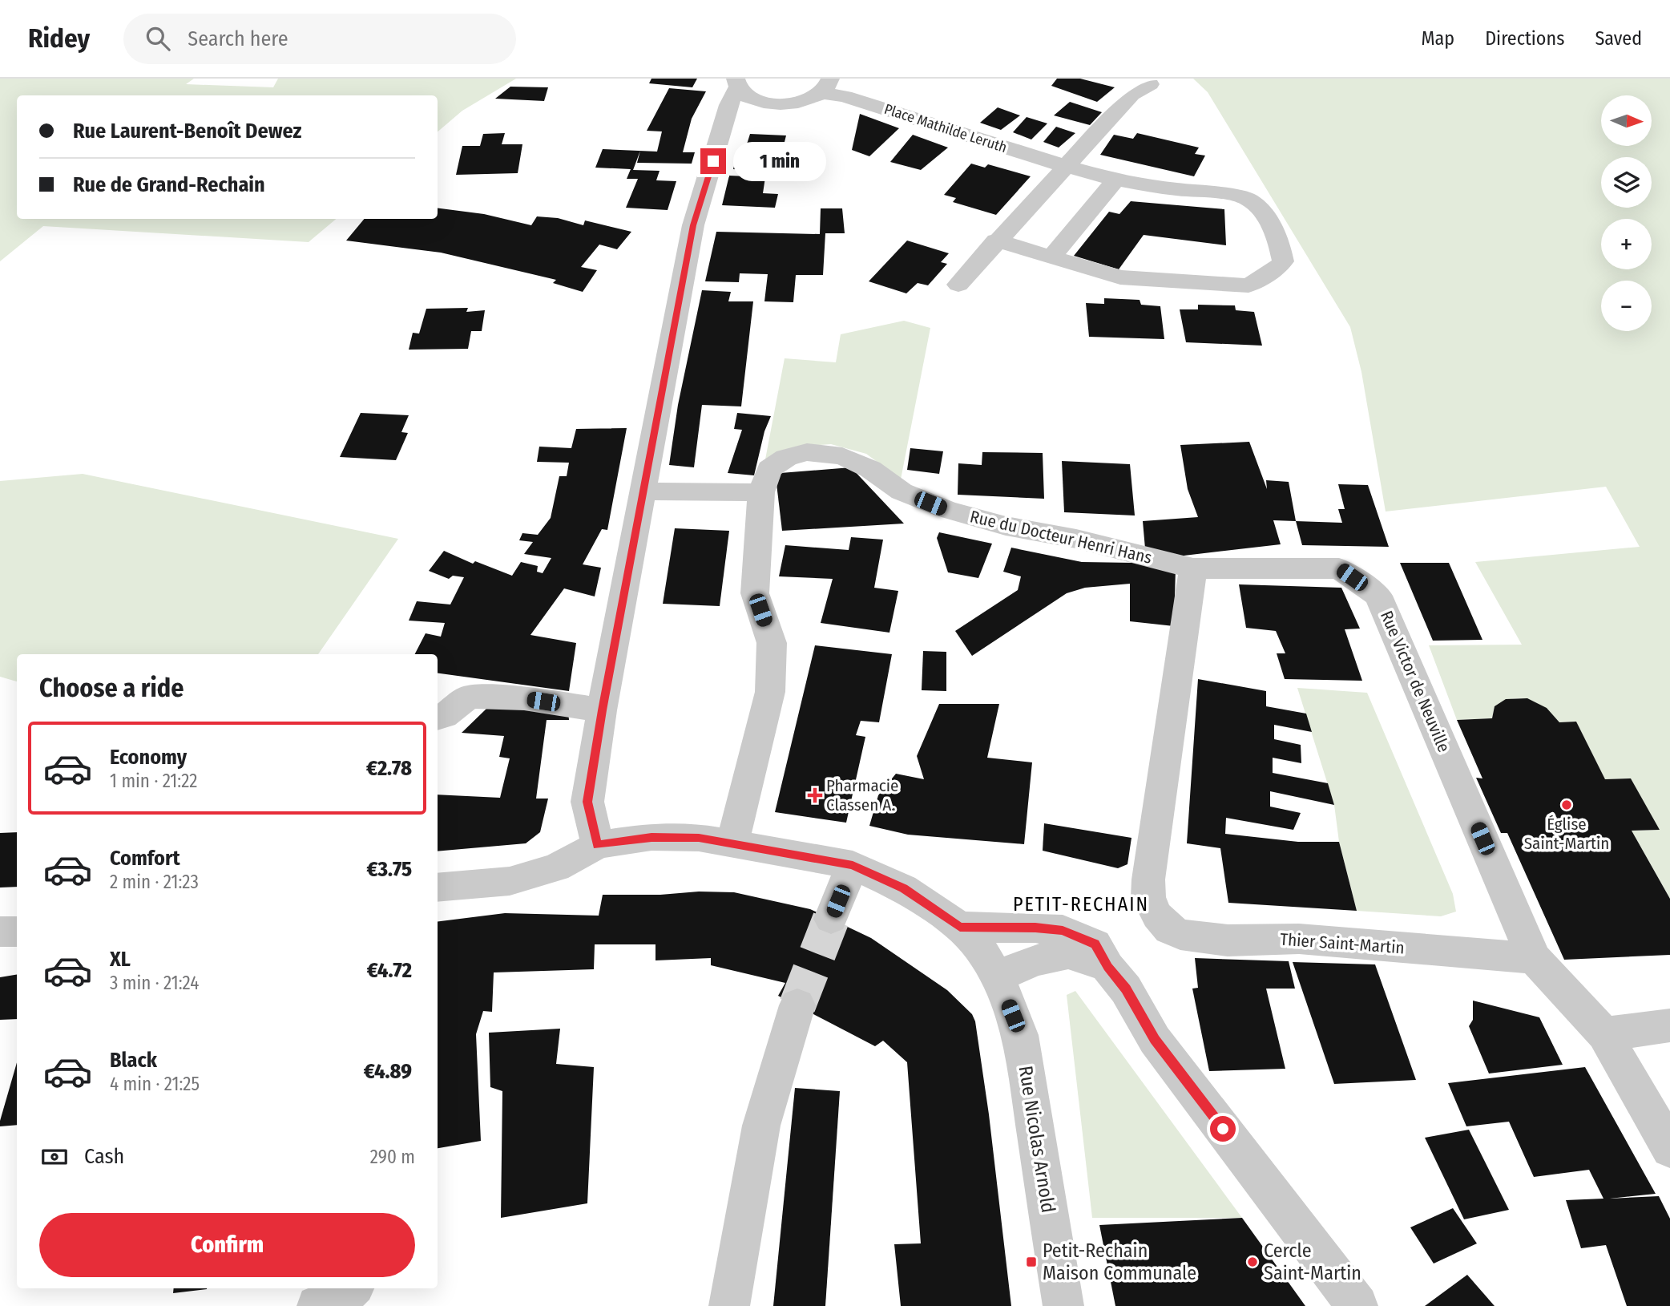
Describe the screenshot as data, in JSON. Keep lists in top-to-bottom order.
{
  "streets": {
    "street": [
      "Place Mathilde Leruth",
      "Rue du Docteur Henri Hans",
      "Rue Victor de Neuville",
      "Thier Saint-Martin",
      "Rue Nicolas Arnold"
    ]
  },
  "crossings": [
    ["Rue du Docteur Henri Hans", "Rue Victor de Neuville"],
    ["Rue du Docteur Henri Hans", "Thier Saint-Martin"],
    ["Rue du Docteur Henri Hans", "Rue Nicolas Arnold"],
    ["Rue Victor de Neuville", "Thier Saint-Martin"]
  ],
  "districts": ["PETIT-RECHAIN"],
  "places": {
    "health": ["Pharmacie Classen A."],
    "other": ["Église Saint-Martin", "Cercle Saint-Martin"],
    "transit": ["Petit-Rechain Maison Communale"]
  },
  "north": "right",
  "page": {
    "header": "Ridey",
    "search": "Search here",
    "nav": ["Map", "Directions", "Saved"],
    "map_buttons": ["+", "−"],
    "banner": ["Rue Laurent-Benoît Dewez", "Rue de Grand-Rechain"],
    "bubble": "1 min",
    "heading": "Choose a ride",
    "list": [
      {
        "name": "Economy",
        "note": "1 min · 21:22",
        "value": "€2.78"
      },
      {
        "name": "Comfort",
        "note": "2 min · 21:23",
        "value": "€3.75"
      },
      {
        "name": "XL",
        "note": "3 min · 21:24",
        "value": "€4.72"
      },
      {
        "name": "Black",
        "note": "4 min · 21:25",
        "value": "€4.89"
      }
    ],
    "pay": ["Cash", "290 m"],
    "buttons": "Confirm"
  }
}
